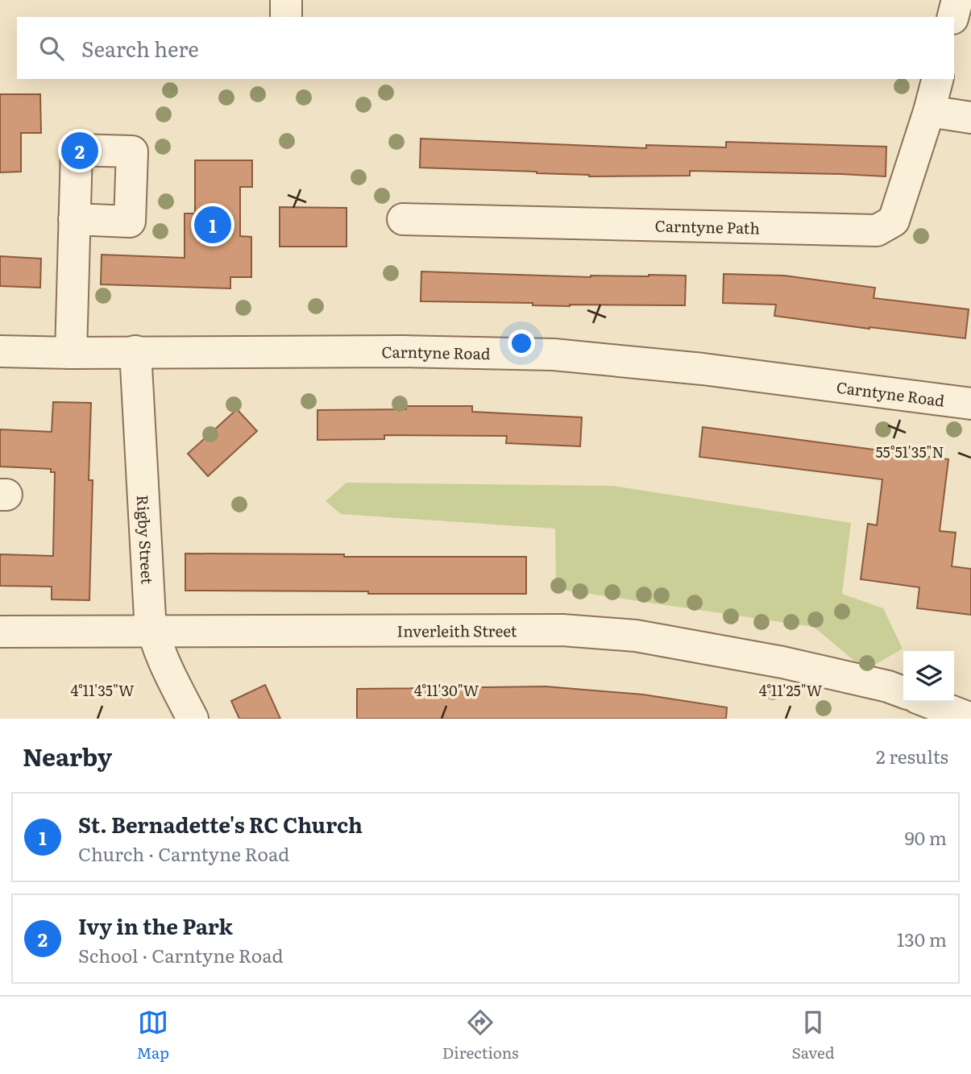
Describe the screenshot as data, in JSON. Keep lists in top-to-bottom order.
{
  "streets": {
    "street": [
      "Carntyne Path",
      "Carntyne Road",
      "Rigby Street",
      "Inverleith Street"
    ]
  },
  "crossings": [
    ["Carntyne Road", "Rigby Street"],
    ["Rigby Street", "Inverleith Street"]
  ],
  "page": {
    "search": "Search here",
    "pins": ["2", "1"],
    "heading": ["Nearby", "2 results"],
    "list": [
      {
        "mark": "1",
        "name": "St. Bernadette's RC Church",
        "note": "Church · Carntyne Road",
        "value": "90 m"
      },
      {
        "mark": "2",
        "name": "Ivy in the Park",
        "note": "School · Carntyne Road",
        "value": "130 m"
      }
    ],
    "nav": ["Map", "Directions", "Saved"]
  },
  "coordinates": [
    "55°51'35\"N",
    "4°11'35\"W",
    "4°11'30\"W",
    "4°11'25\"W"
  ]
}
